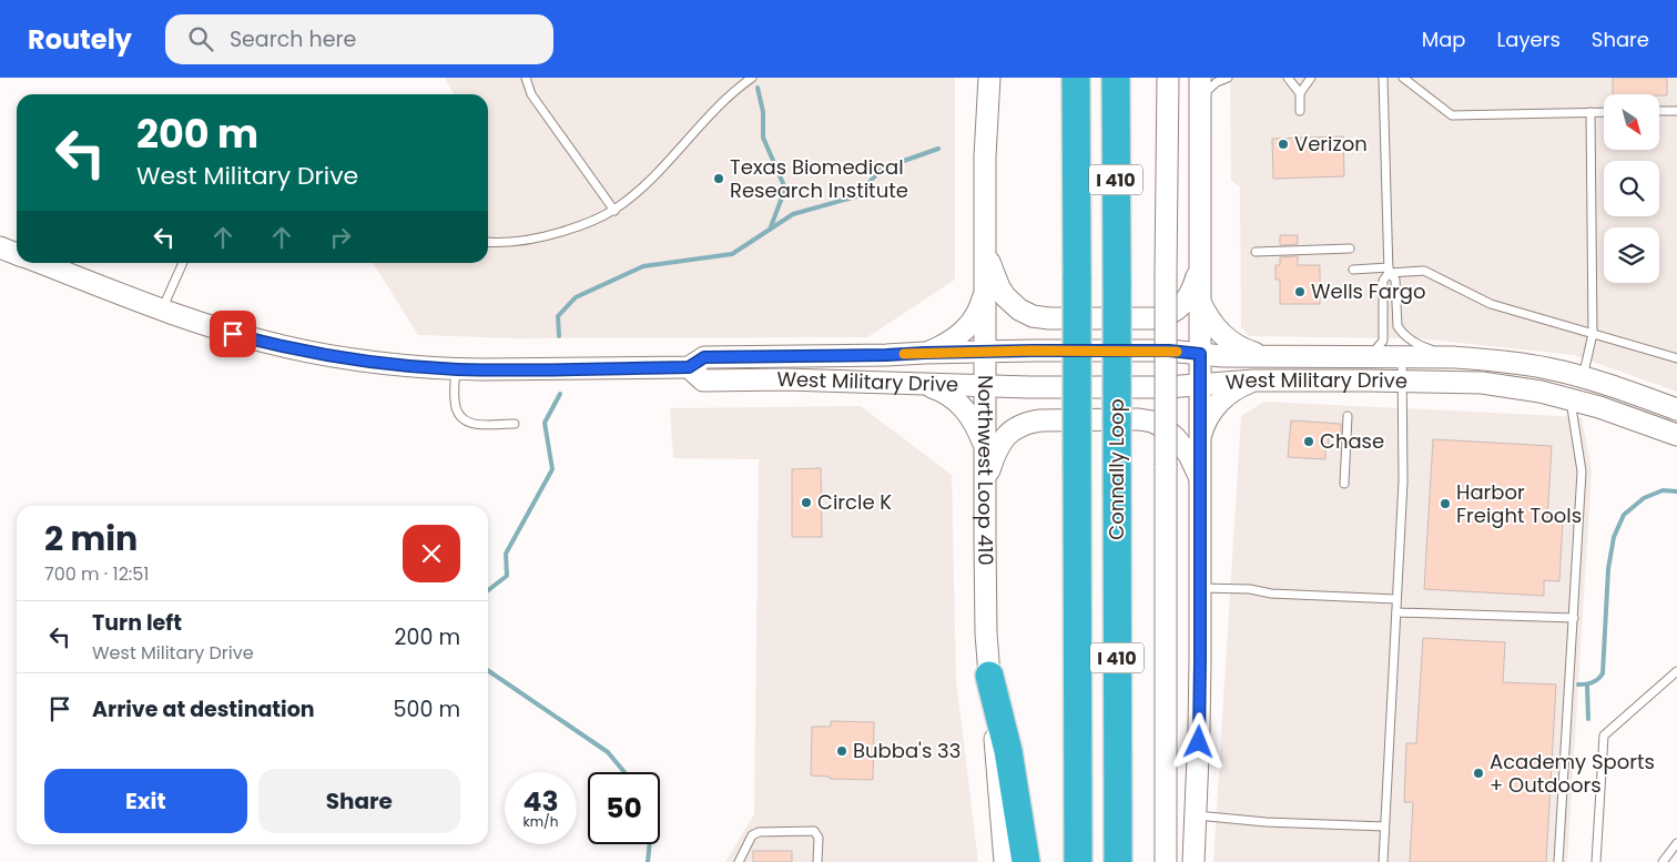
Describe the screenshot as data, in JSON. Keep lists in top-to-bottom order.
{
  "streets": {
    "highway": ["I 410", "Connally Loop"],
    "main road": ["West Military Drive", "Northwest Loop 410"]
  },
  "crossings": [
    ["West Military Drive", "Northwest Loop 410"]
  ],
  "places": [
    "Verizon",
    "Texas Biomedical Research Institute",
    "Wells Fargo",
    "Chase",
    "Circle K",
    "Harbor Freight Tools",
    "Bubba's 33",
    "Academy Sports + Outdoors"
  ],
  "north": "bottom right",
  "page": {
    "header": "Routely",
    "search": "Search here",
    "nav": ["Map", "Layers", "Share"],
    "turn": ["200 m", "West Military Drive"],
    "heading": ["2 min", "700 m · 12:51"],
    "list": [
      {
        "name": "Turn left",
        "note": "West Military Drive",
        "value": "200 m"
      },
      {
        "name": "Arrive at destination",
        "value": "500 m"
      }
    ],
    "buttons": ["Exit", "Share"],
    "speed": "43 km/h",
    "limit": "50"
  }
}
